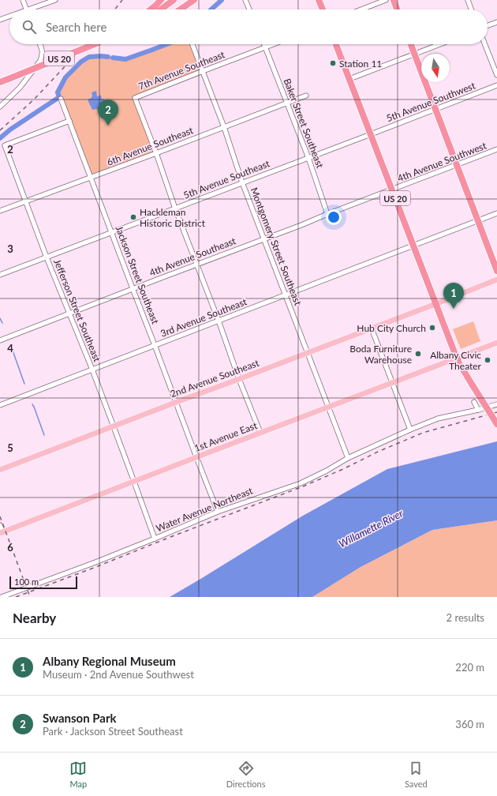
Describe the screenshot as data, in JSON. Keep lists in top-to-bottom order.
{
  "streets": {
    "highway": ["US 20"],
    "main road": ["2nd Avenue Southeast", "1st Avenue East"],
    "street": [
      "7th Avenue Southeast",
      "5th Avenue Southwest",
      "Baker Street Southeast",
      "6th Avenue Southeast",
      "4th Avenue Southwest",
      "5th Avenue Southeast",
      "Montgomery Street Southeast",
      "4th Avenue Southeast",
      "Jackson Street Southeast",
      "Jefferson Street Southeast",
      "3rd Avenue Southeast",
      "Water Avenue Northeast"
    ]
  },
  "crossings": [
    ["US 20", "5th Avenue Southwest"],
    ["US 20", "4th Avenue Southwest"],
    ["US 20", "5th Avenue Southeast"],
    ["US 20", "4th Avenue Southeast"],
    ["US 20", "3rd Avenue Southeast"],
    ["US 20", "2nd Avenue Southeast"],
    ["US 20", "1st Avenue East"],
    ["7th Avenue Southeast", "Baker Street Southeast"],
    ["7th Avenue Southeast", "6th Avenue Southeast"],
    ["7th Avenue Southeast", "Montgomery Street Southeast"],
    ["5th Avenue Southwest", "5th Avenue Southeast"],
    ["Baker Street Southeast", "6th Avenue Southeast"],
    ["Baker Street Southeast", "5th Avenue Southeast"],
    ["Baker Street Southeast", "4th Avenue Southeast"],
    ["6th Avenue Southeast", "Montgomery Street Southeast"],
    ["6th Avenue Southeast", "Jackson Street Southeast"],
    ["6th Avenue Southeast", "Jefferson Street Southeast"],
    ["4th Avenue Southwest", "4th Avenue Southeast"],
    ["5th Avenue Southeast", "Montgomery Street Southeast"],
    ["5th Avenue Southeast", "Jackson Street Southeast"],
    ["5th Avenue Southeast", "Jefferson Street Southeast"],
    ["Montgomery Street Southeast", "4th Avenue Southeast"],
    ["Montgomery Street Southeast", "3rd Avenue Southeast"],
    ["Montgomery Street Southeast", "2nd Avenue Southeast"],
    ["Montgomery Street Southeast", "1st Avenue East"],
    ["Montgomery Street Southeast", "Water Avenue Northeast"],
    ["4th Avenue Southeast", "Jackson Street Southeast"],
    ["4th Avenue Southeast", "Jefferson Street Southeast"],
    ["Jackson Street Southeast", "Jefferson Street Southeast"],
    ["Jackson Street Southeast", "3rd Avenue Southeast"],
    ["Jackson Street Southeast", "2nd Avenue Southeast"],
    ["Jackson Street Southeast", "1st Avenue East"],
    ["Jackson Street Southeast", "Water Avenue Northeast"],
    ["Jefferson Street Southeast", "3rd Avenue Southeast"],
    ["Jefferson Street Southeast", "2nd Avenue Southeast"],
    ["Jefferson Street Southeast", "1st Avenue East"],
    ["Jefferson Street Southeast", "Water Avenue Northeast"]
  ],
  "water": ["Willamette River"],
  "places": [
    "Station 11",
    "Hackleman Historic District",
    "Hub City Church",
    "Boda Furniture Warehouse",
    "Albany Civic Theater"
  ],
  "scale_bar": "100 m",
  "north": "bottom",
  "page": {
    "search": "Search here",
    "pins": ["2", "1"],
    "scale": "100 m",
    "heading": ["Nearby", "2 results"],
    "list": [
      {
        "mark": "1",
        "name": "Albany Regional Museum",
        "note": "Museum · 2nd Avenue Southwest",
        "value": "220 m"
      },
      {
        "mark": "2",
        "name": "Swanson Park",
        "note": "Park · Jackson Street Southeast",
        "value": "360 m"
      }
    ],
    "nav": ["Map", "Directions", "Saved"]
  },
  "grid": {
    "rows": [
      "2",
      "3",
      "4",
      "5",
      "6"
    ]
  }
}
